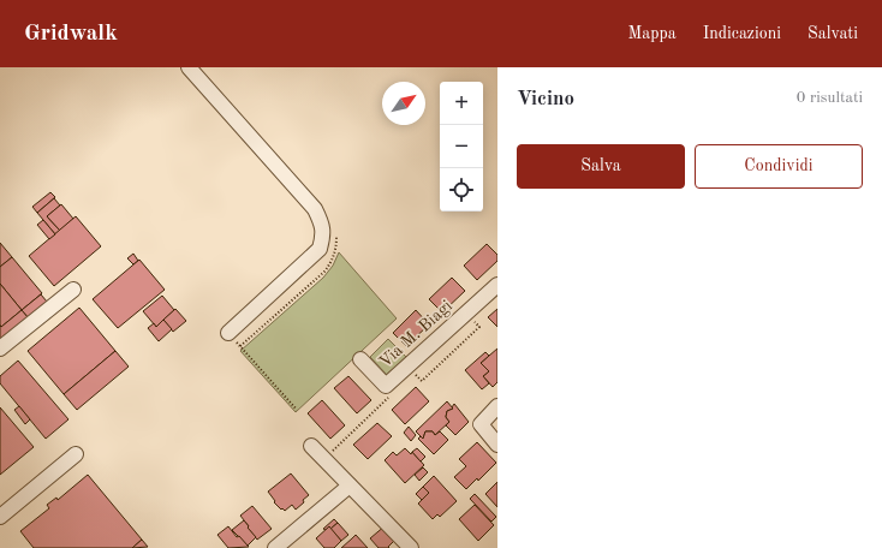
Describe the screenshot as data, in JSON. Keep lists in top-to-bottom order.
{
  "streets": {
    "street": ["Via M. Biagi"]
  },
  "north": "top right",
  "page": {
    "header": "Gridwalk",
    "nav": ["Mappa", "Indicazioni", "Salvati"],
    "heading": ["Vicino", "0 risultati"],
    "map_buttons": ["+", "−"],
    "buttons": ["Salva", "Condividi"]
  }
}
